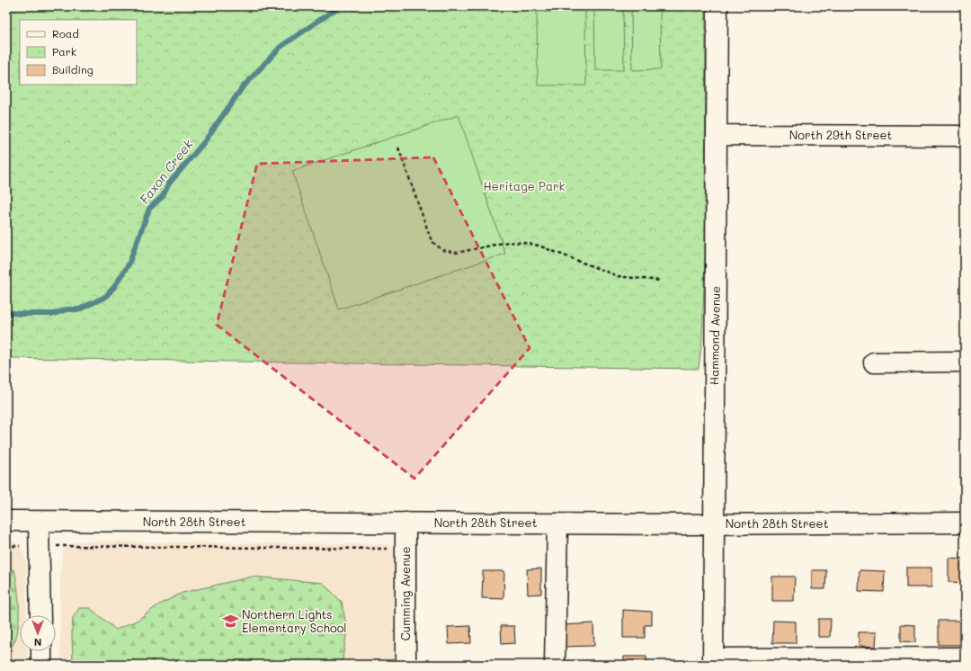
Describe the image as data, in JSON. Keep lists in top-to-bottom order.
{
  "streets": {
    "street": [
      "North 29th Street",
      "Hammond Avenue",
      "North 28th Street",
      "Cumming Avenue"
    ]
  },
  "crossings": [
    ["North 29th Street", "Hammond Avenue"],
    ["Hammond Avenue", "North 28th Street"],
    ["North 28th Street", "Cumming Avenue"]
  ],
  "water": ["Faxon Creek"],
  "parks": ["Heritage Park"],
  "places": {
    "school or university": ["Northern Lights Elementary School"]
  },
  "legend": ["Road", "Park", "Building"],
  "north": "bottom"
}
